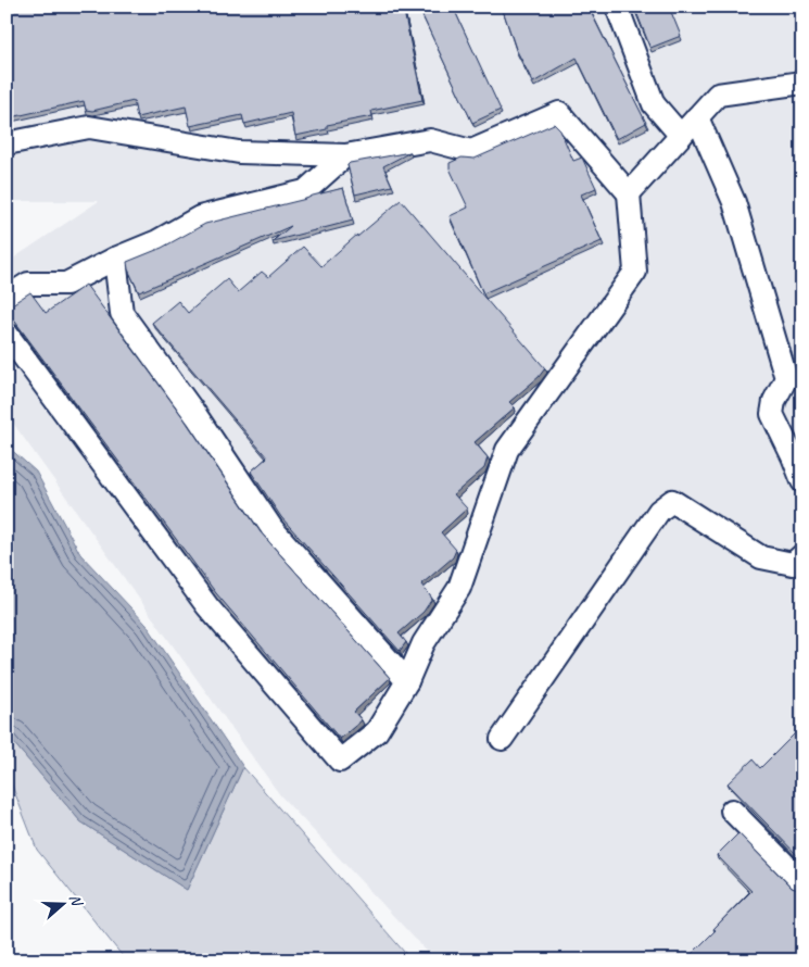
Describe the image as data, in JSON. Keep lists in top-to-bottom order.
{
  "north": "right"
}
